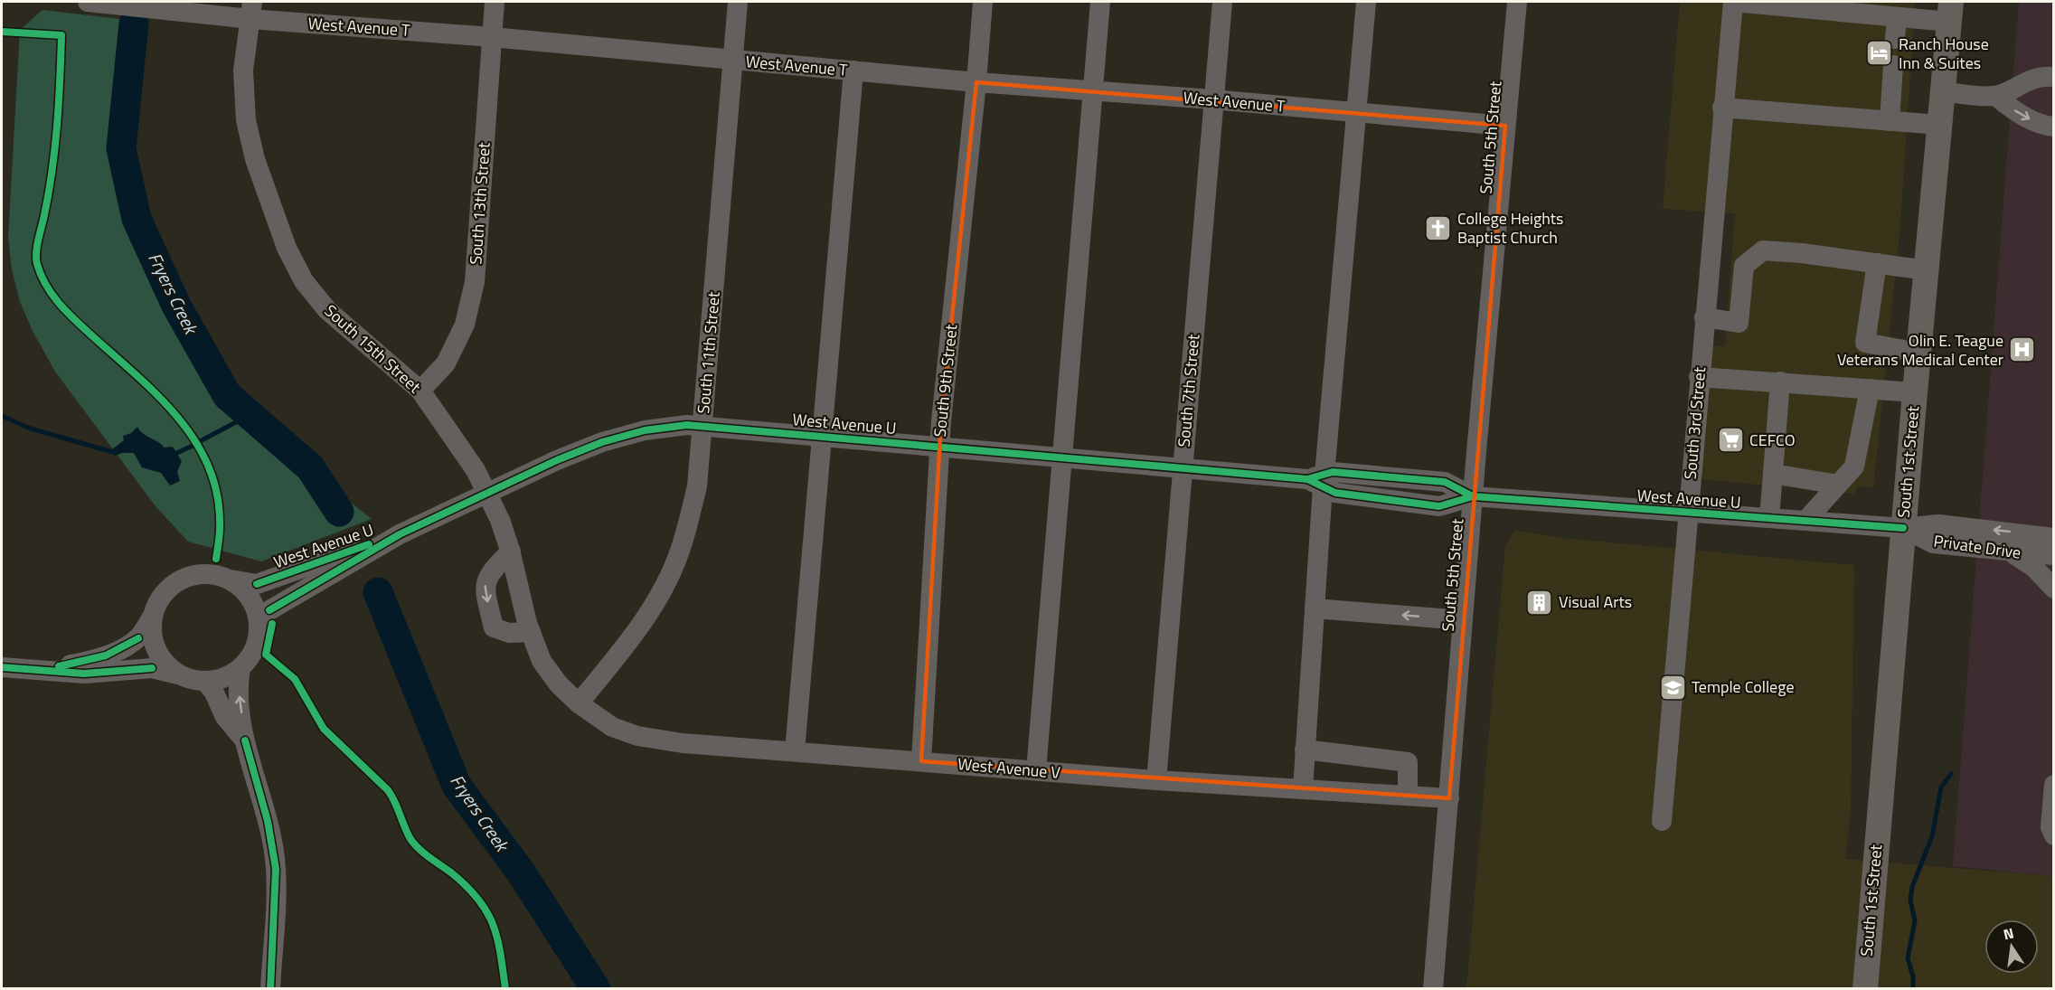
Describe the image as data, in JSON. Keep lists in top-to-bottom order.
{
  "streets": {
    "main road": ["South 1st Street"],
    "street": [
      "West Avenue T",
      "South 5th Street",
      "South 13th Street",
      "South 15th Street",
      "South 11th Street",
      "South 9th Street",
      "South 7th Street",
      "South 3rd Street",
      "West Avenue U",
      "Private Drive",
      "West Avenue V"
    ]
  },
  "crossings": [
    ["West Avenue T", "South 5th Street"],
    ["West Avenue T", "South 13th Street"],
    ["West Avenue T", "South 15th Street"],
    ["West Avenue T", "South 11th Street"],
    ["West Avenue T", "South 9th Street"],
    ["West Avenue T", "South 7th Street"],
    ["South 5th Street", "West Avenue U"],
    ["South 5th Street", "West Avenue V"],
    ["South 13th Street", "South 15th Street"],
    ["South 15th Street", "South 11th Street"],
    ["South 15th Street", "West Avenue U"],
    ["South 15th Street", "West Avenue V"],
    ["South 11th Street", "West Avenue U"],
    ["South 11th Street", "West Avenue V"],
    ["South 9th Street", "West Avenue U"],
    ["South 9th Street", "West Avenue V"],
    ["South 7th Street", "West Avenue U"],
    ["South 7th Street", "West Avenue V"],
    ["South 3rd Street", "West Avenue U"],
    ["West Avenue U", "South 1st Street"],
    ["West Avenue U", "Private Drive"],
    ["South 1st Street", "Private Drive"]
  ],
  "water": ["Fryers Creek"],
  "places": {
    "hotel": ["Ranch House Inn & Suites"],
    "church": ["College Heights Baptist Church"],
    "hospital": ["Olin E. Teague Veterans Medical Center"],
    "supermarket": ["CEFCO"],
    "building": ["Visual Arts"],
    "school or university": ["Temple College"]
  },
  "north": "top"
}
